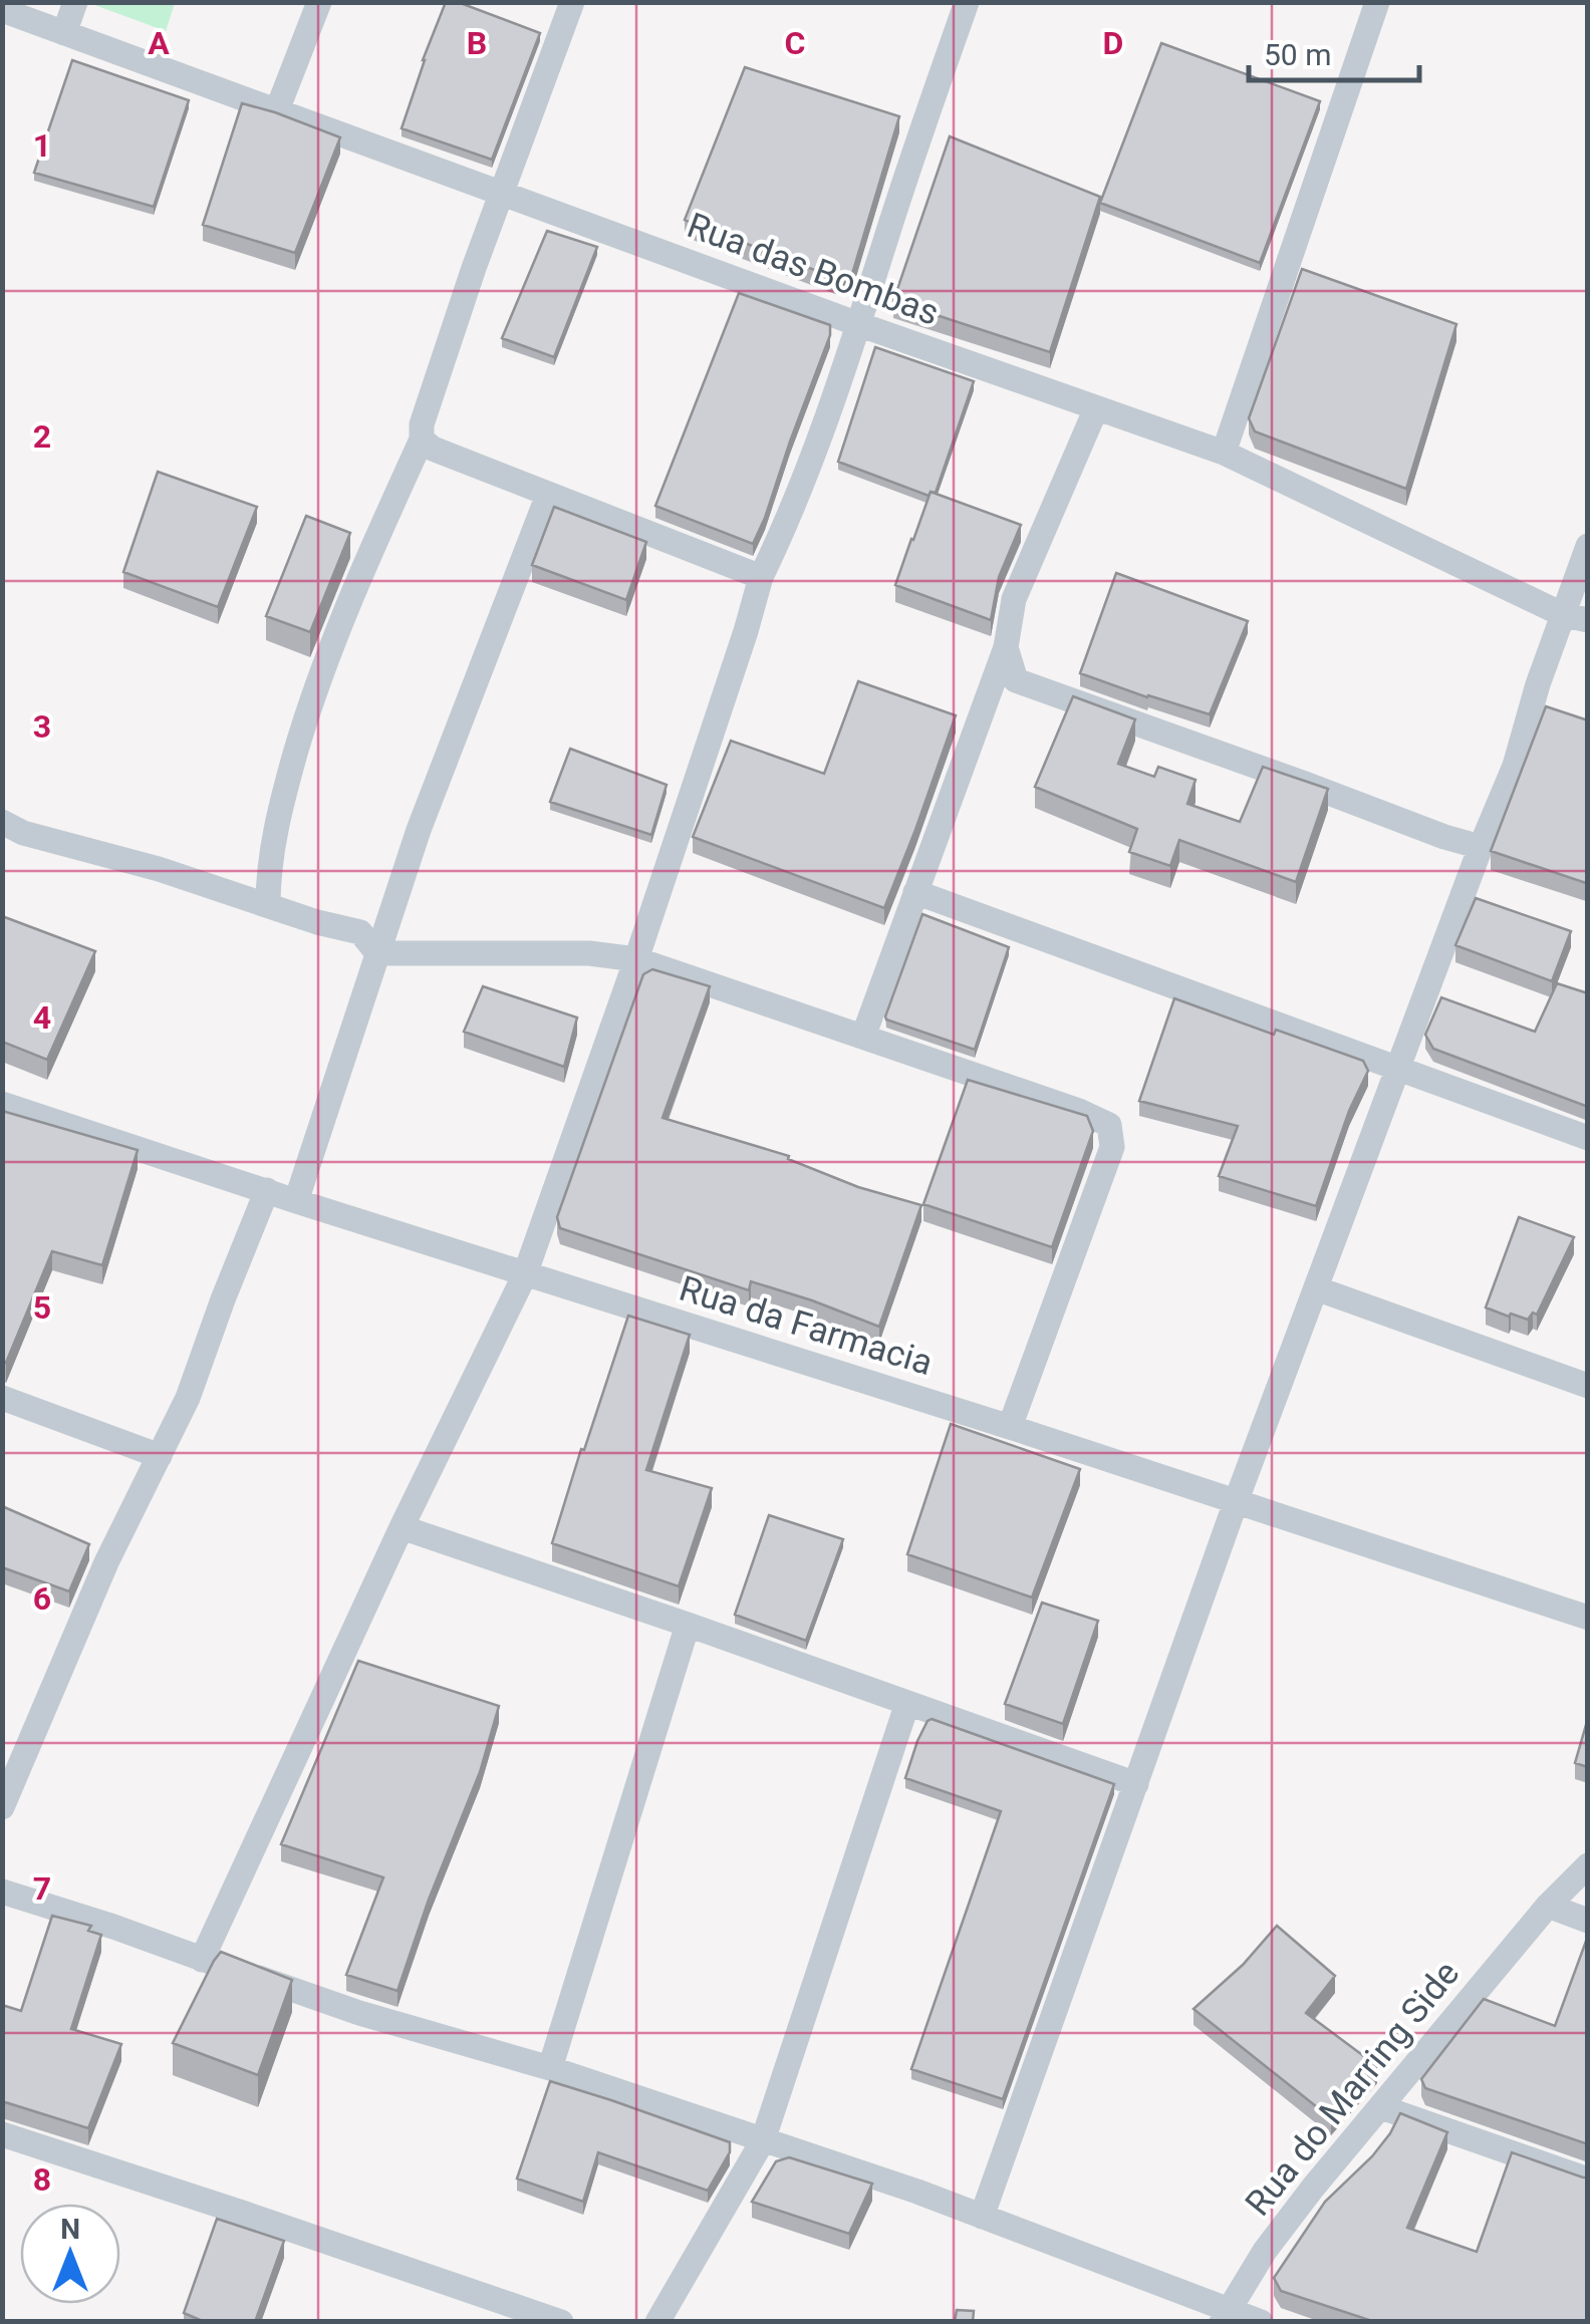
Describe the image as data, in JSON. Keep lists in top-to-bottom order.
{
  "streets": {
    "street": ["Rua das Bombas", "Rua da Farmacia", "Rua do Marring Side"]
  },
  "scale_bar": "50 m",
  "north": "top",
  "grid": {
    "columns": [
      "A",
      "B",
      "C",
      "D"
    ],
    "rows": [
      "1",
      "2",
      "3",
      "4",
      "5",
      "6",
      "7",
      "8"
    ]
  }
}
